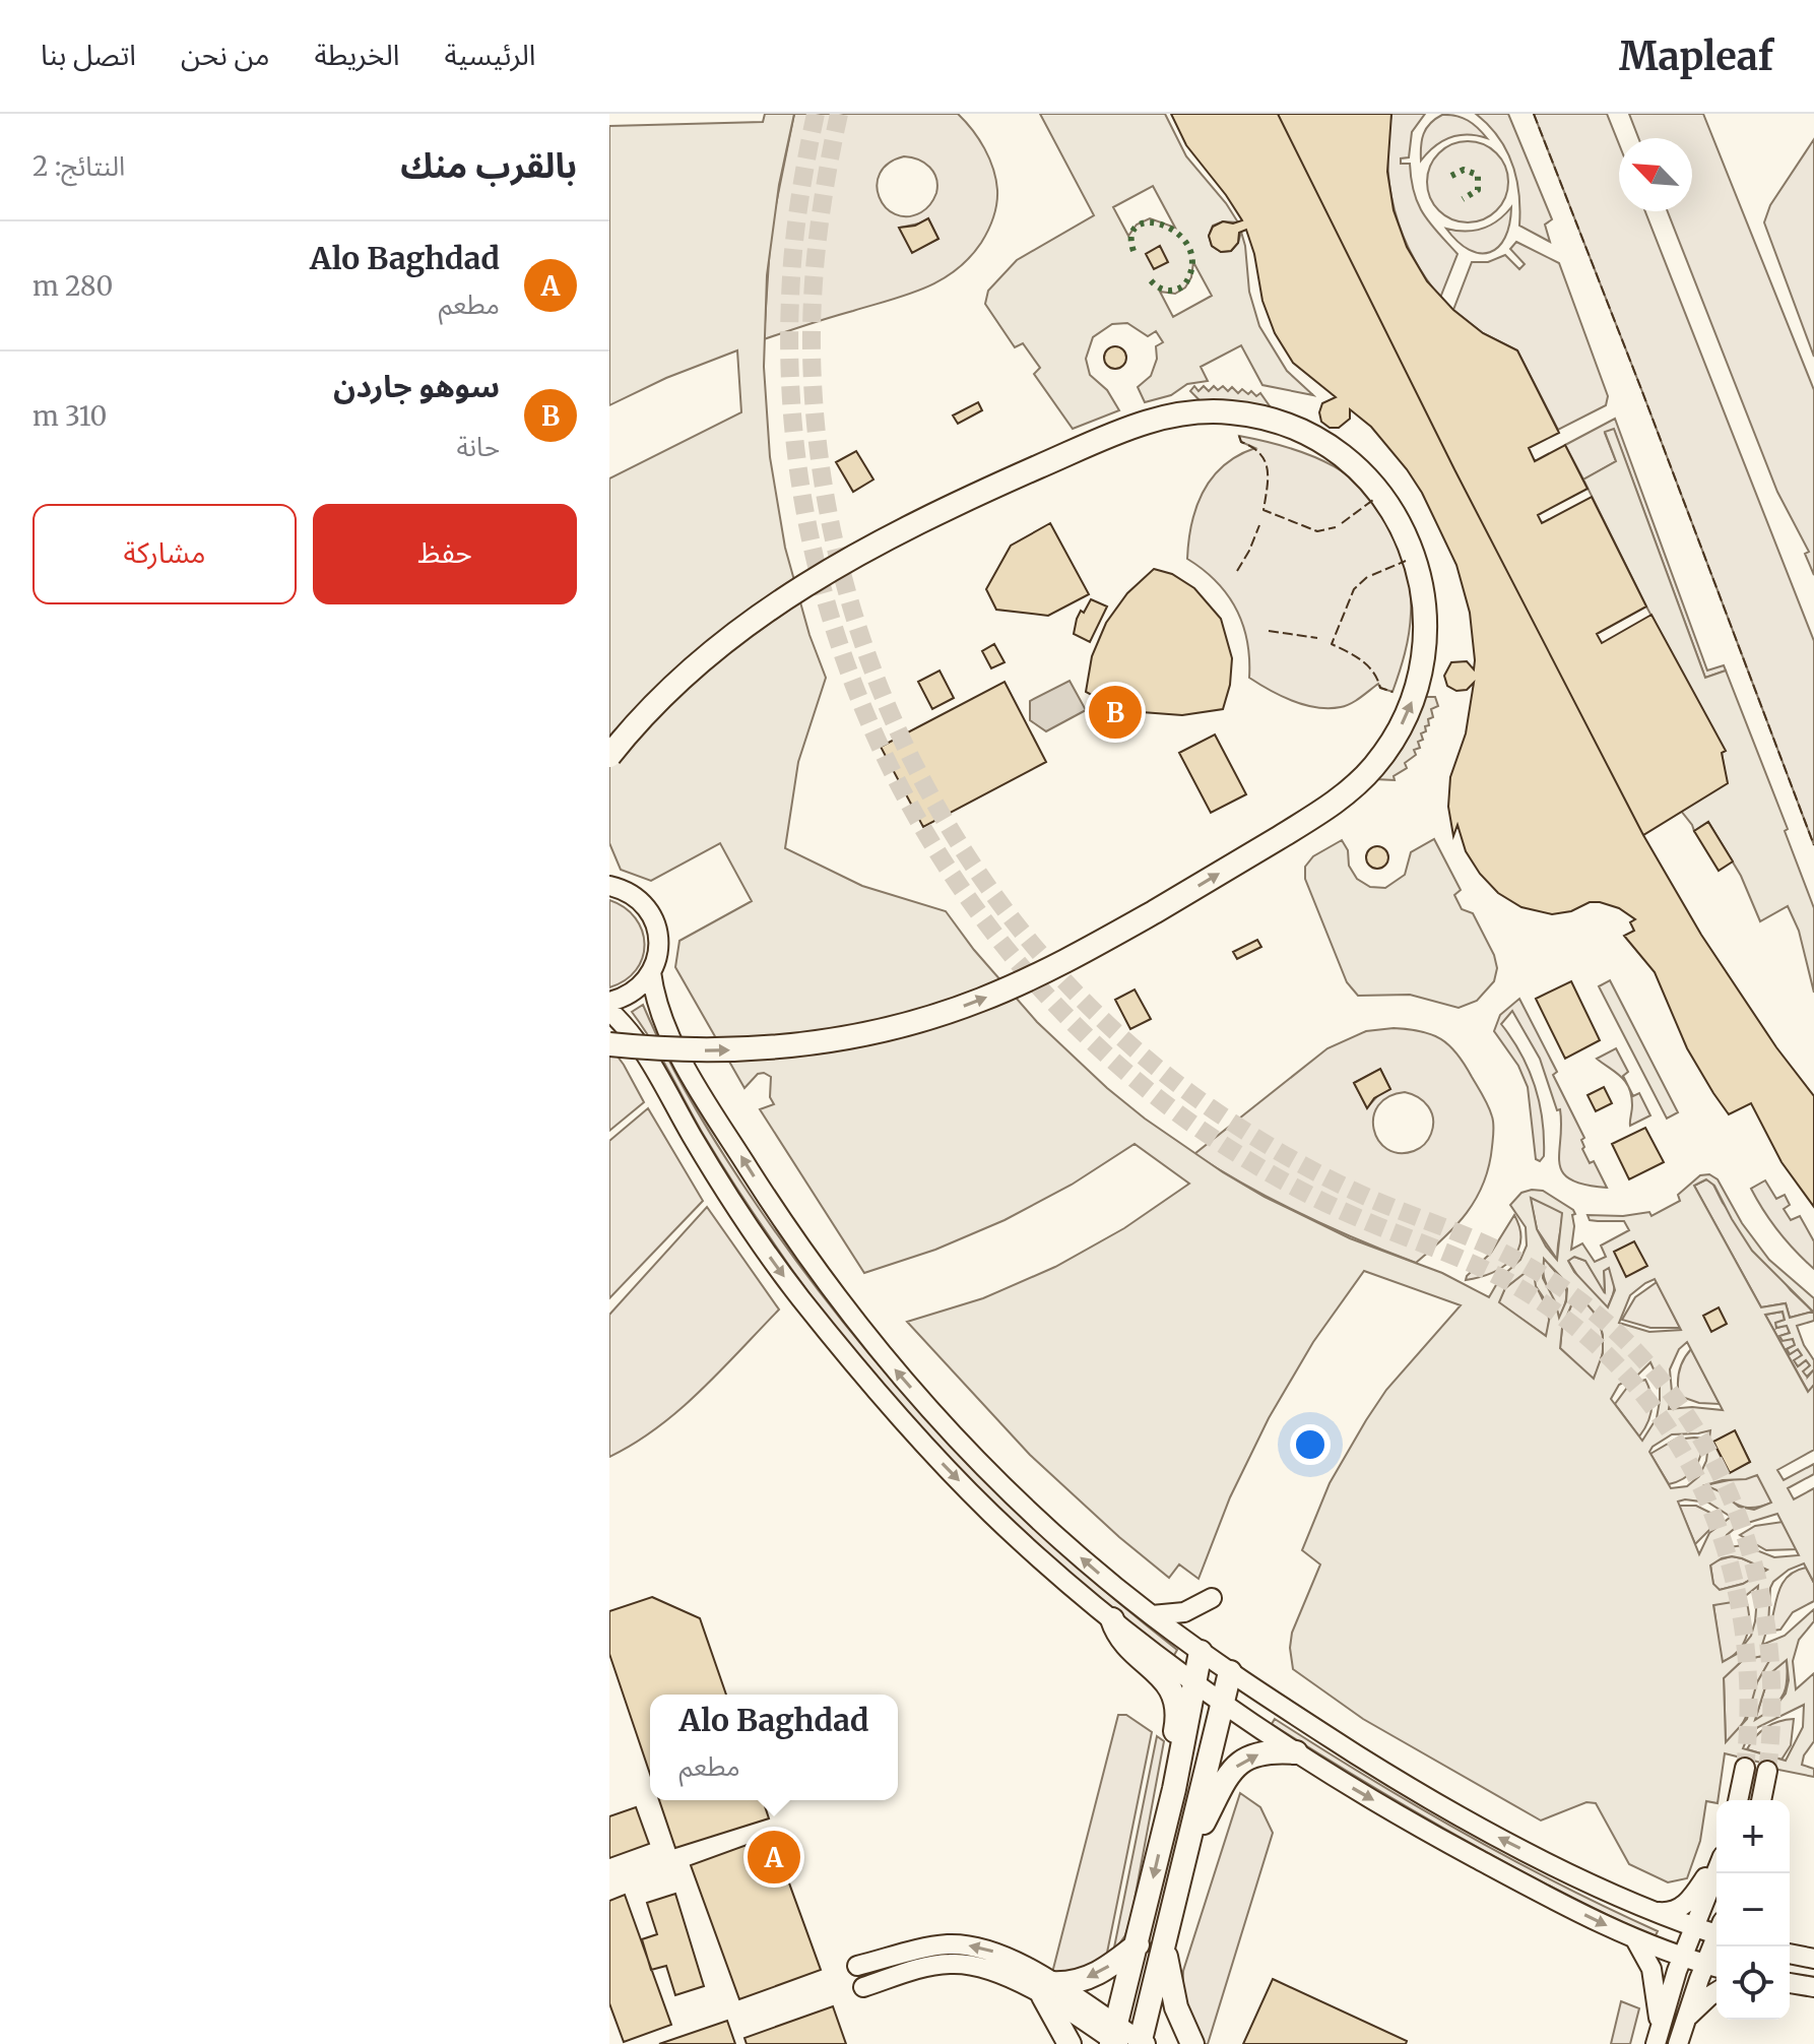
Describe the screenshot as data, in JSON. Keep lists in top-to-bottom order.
{
  "north": "top left",
  "page": {
    "header": "Mapleaf",
    "nav": [
      "الرئيسية",
      "الخريطة",
      "من نحن",
      "اتصل بنا"
    ],
    "heading": ["بالقرب منك", "النتائج: 2"],
    "list": [
      {
        "mark": "A",
        "name": "Alo Baghdad",
        "note": "مطعم",
        "value": "280 m"
      },
      {
        "mark": "B",
        "name": "سوهو جاردن",
        "note": "حانة",
        "value": "310 m"
      }
    ],
    "buttons": ["حفظ", "مشاركة"],
    "pins": ["B", "A"],
    "popup": ["Alo Baghdad", "مطعم"],
    "map_buttons": ["+", "−"]
  }
}
